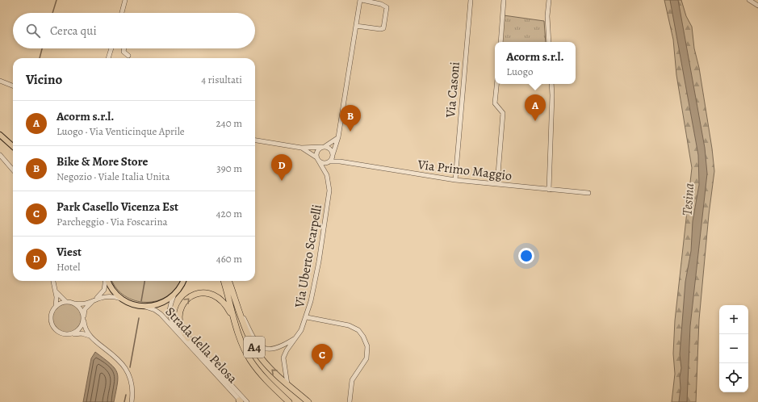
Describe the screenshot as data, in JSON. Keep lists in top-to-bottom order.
{
  "streets": {
    "highway": ["A4"],
    "street": [
      "Via Casoni",
      "Via Primo Maggio",
      "Via Uberto Scarpelli",
      "Strada della Pelosa"
    ]
  },
  "crossings": [
    ["Via Casoni", "Via Primo Maggio"],
    ["Via Primo Maggio", "Via Uberto Scarpelli"],
    ["Via Uberto Scarpelli", "A4"]
  ],
  "water": ["Tesina"],
  "page": {
    "search": "Cerca qui",
    "popup": ["Acorm s.r.l.", "Luogo"],
    "heading": ["Vicino", "4 risultati"],
    "pins": [
      "A",
      "B",
      "D",
      "C"
    ],
    "list": [
      {
        "mark": "A",
        "name": "Acorm s.r.l.",
        "note": "Luogo · Via Venticinque Aprile",
        "value": "240 m"
      },
      {
        "mark": "B",
        "name": "Bike & More Store",
        "note": "Negozio · Viale Italia Unita",
        "value": "390 m"
      },
      {
        "mark": "C",
        "name": "Park Casello Vicenza Est",
        "note": "Parcheggio · Via Foscarina",
        "value": "420 m"
      },
      {
        "mark": "D",
        "name": "Viest",
        "note": "Hotel",
        "value": "460 m"
      }
    ],
    "map_buttons": ["+", "−"]
  }
}
